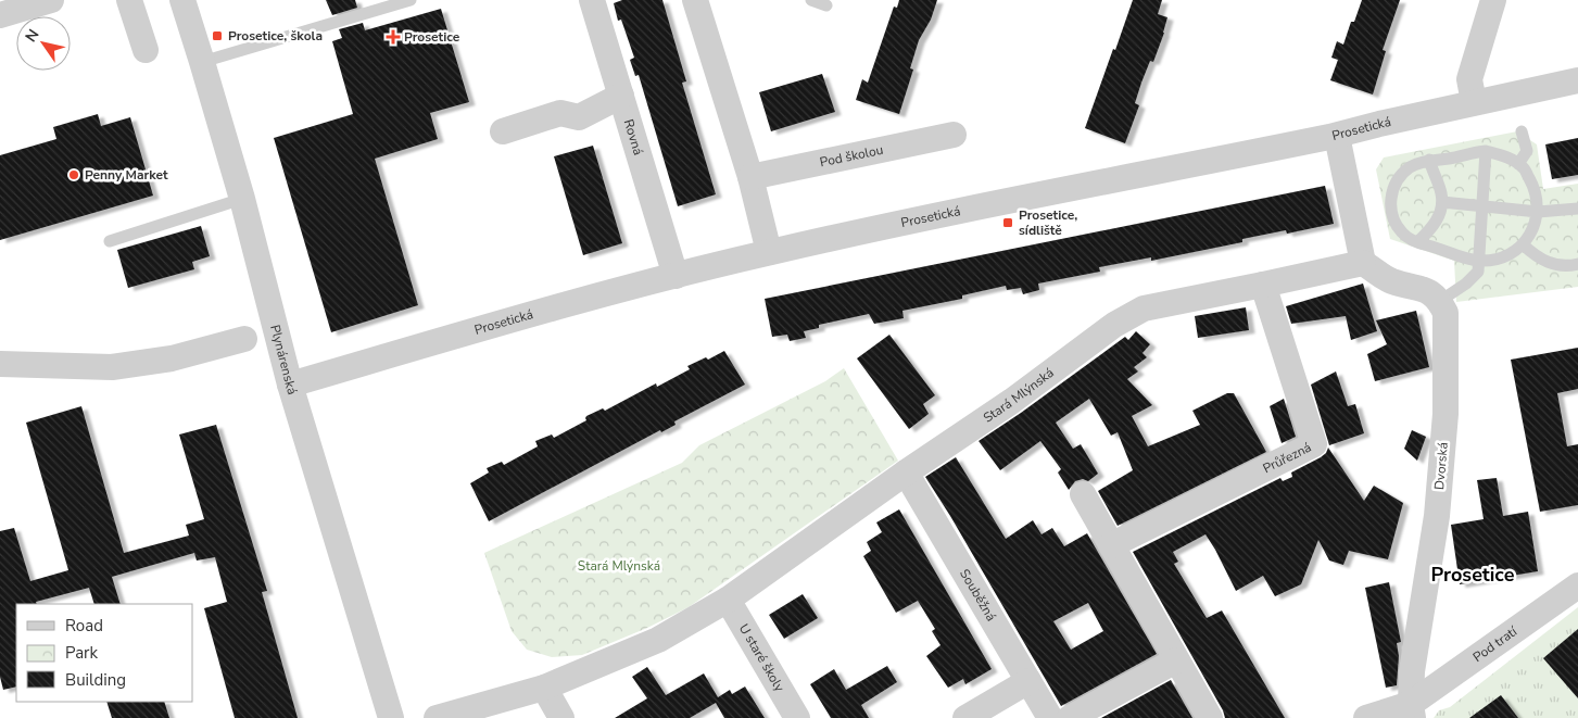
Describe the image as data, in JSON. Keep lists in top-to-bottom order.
{
  "streets": {
    "street": [
      "Prosetická",
      "Rovná",
      "Pod školou",
      "Plynárenská",
      "Stará Mlýnská",
      "Průřezná",
      "Dvorská",
      "Souběžná",
      "Pod tratí",
      "U staré školy"
    ]
  },
  "crossings": [
    ["Prosetická", "Rovná"],
    ["Prosetická", "Plynárenská"],
    ["Stará Mlýnská", "Průřezná"],
    ["Stará Mlýnská", "Souběžná"],
    ["Stará Mlýnská", "U staré školy"],
    ["Dvorská", "Pod tratí"]
  ],
  "districts": ["Prosetice"],
  "parks": ["Stará Mlýnská"],
  "places": {
    "transit": ["Prosetice, škola", "Prosetice, sídliště"],
    "health": ["Prosetice"],
    "other": ["Penny Market"]
  },
  "legend": ["Road", "Park", "Building"],
  "north": "top left"
}
